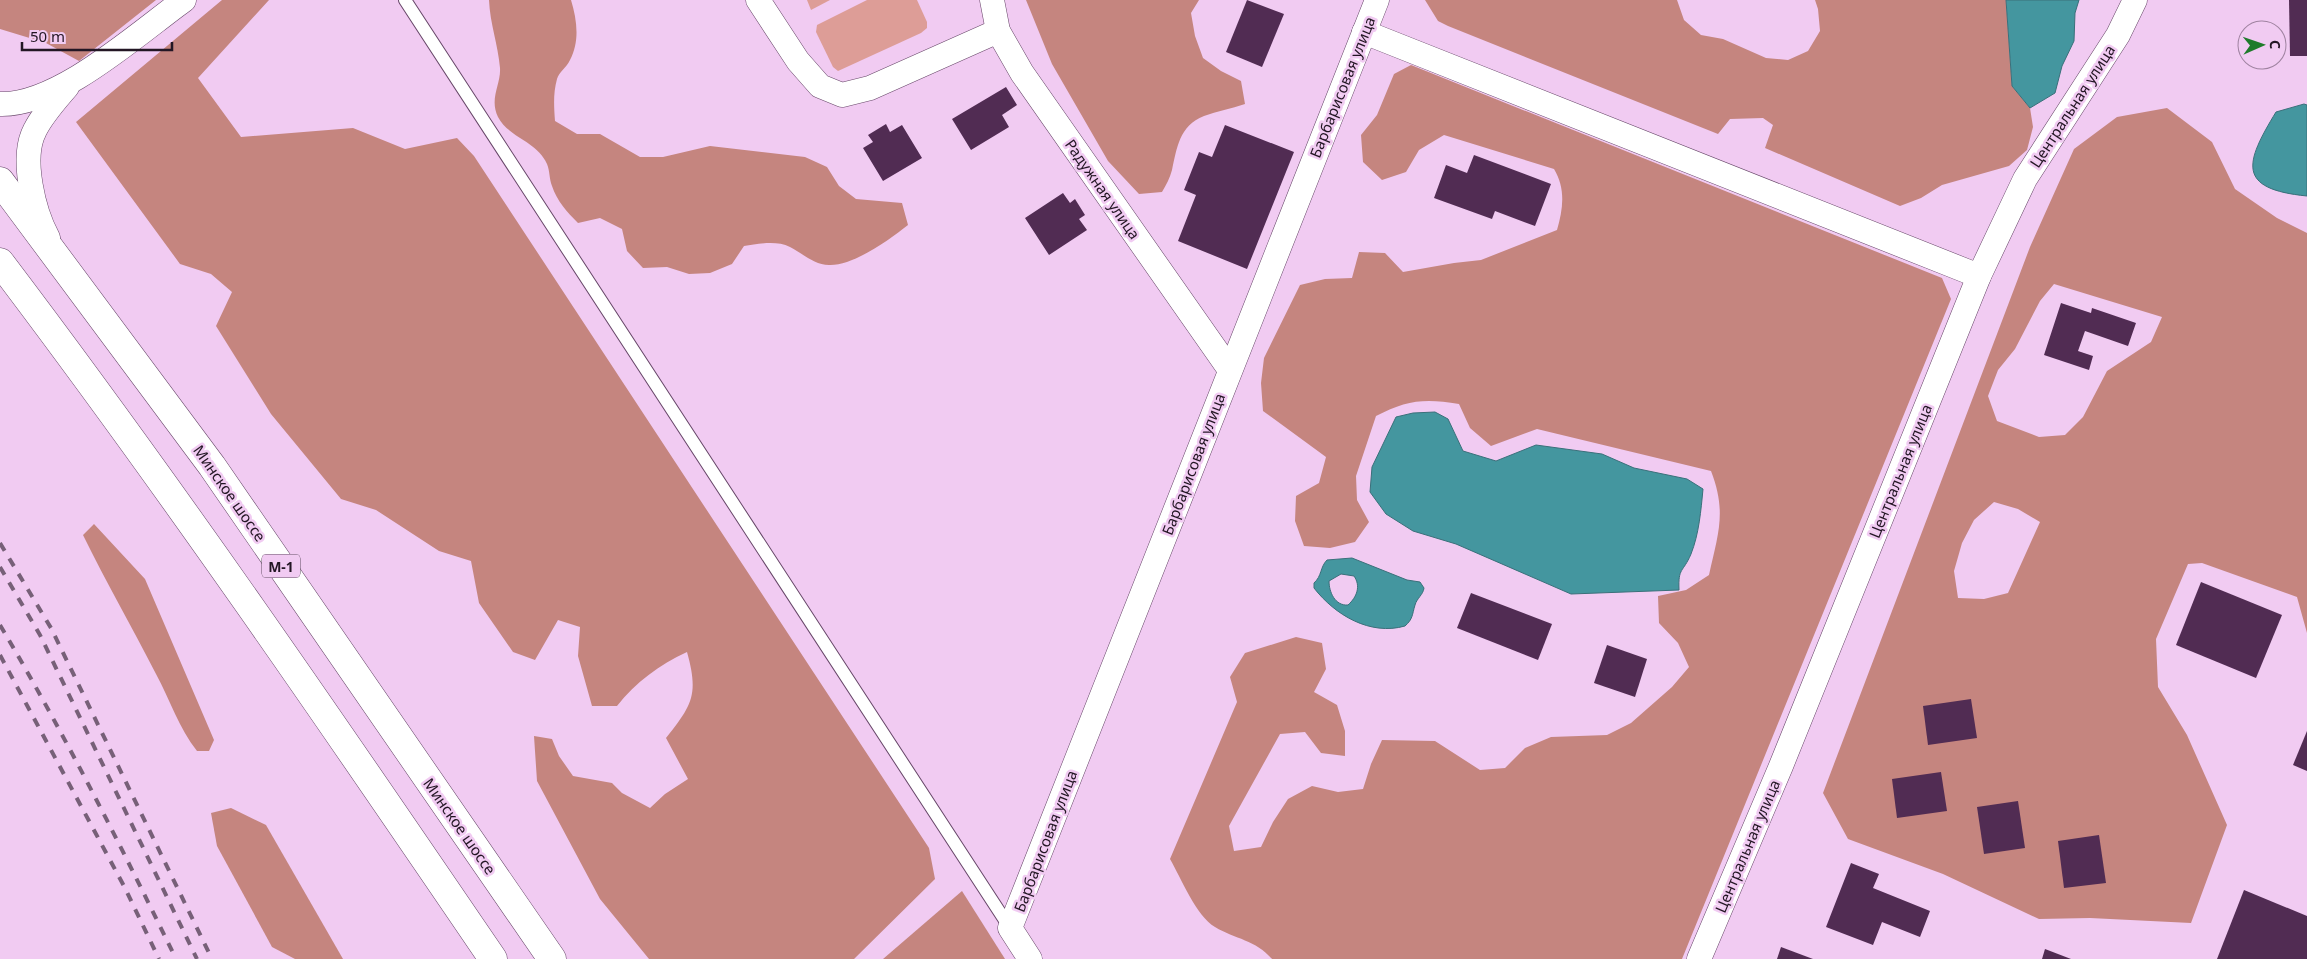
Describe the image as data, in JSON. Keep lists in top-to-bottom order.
{
  "streets": {
    "highway": ["Минское шоссе", "М-1"],
    "street": ["Барбарисовая улица", "Центральная улица", "Радужная улица"]
  },
  "crossings": [
    ["Барбарисовая улица", "Радужная улица"]
  ],
  "scale_bar": "50 m",
  "north": "right"
}
